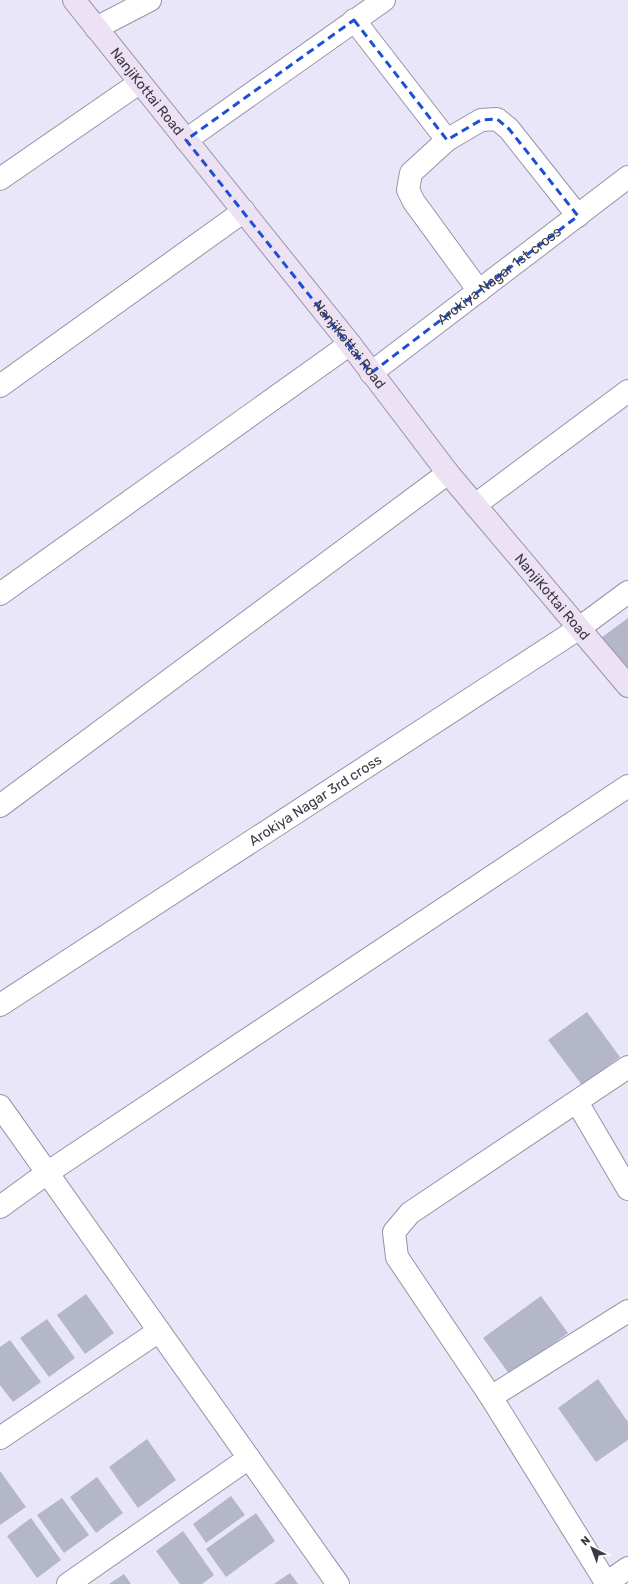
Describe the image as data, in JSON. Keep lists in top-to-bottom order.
{
  "streets": {
    "main road": ["NanjiKottai Road"],
    "street": ["Arokiya Nagar 1st cross", "Arokiya Nagar 3rd cross"]
  },
  "crossings": [
    ["NanjiKottai Road", "Arokiya Nagar 1st cross"],
    ["NanjiKottai Road", "Arokiya Nagar 3rd cross"]
  ],
  "north": "top left"
}
